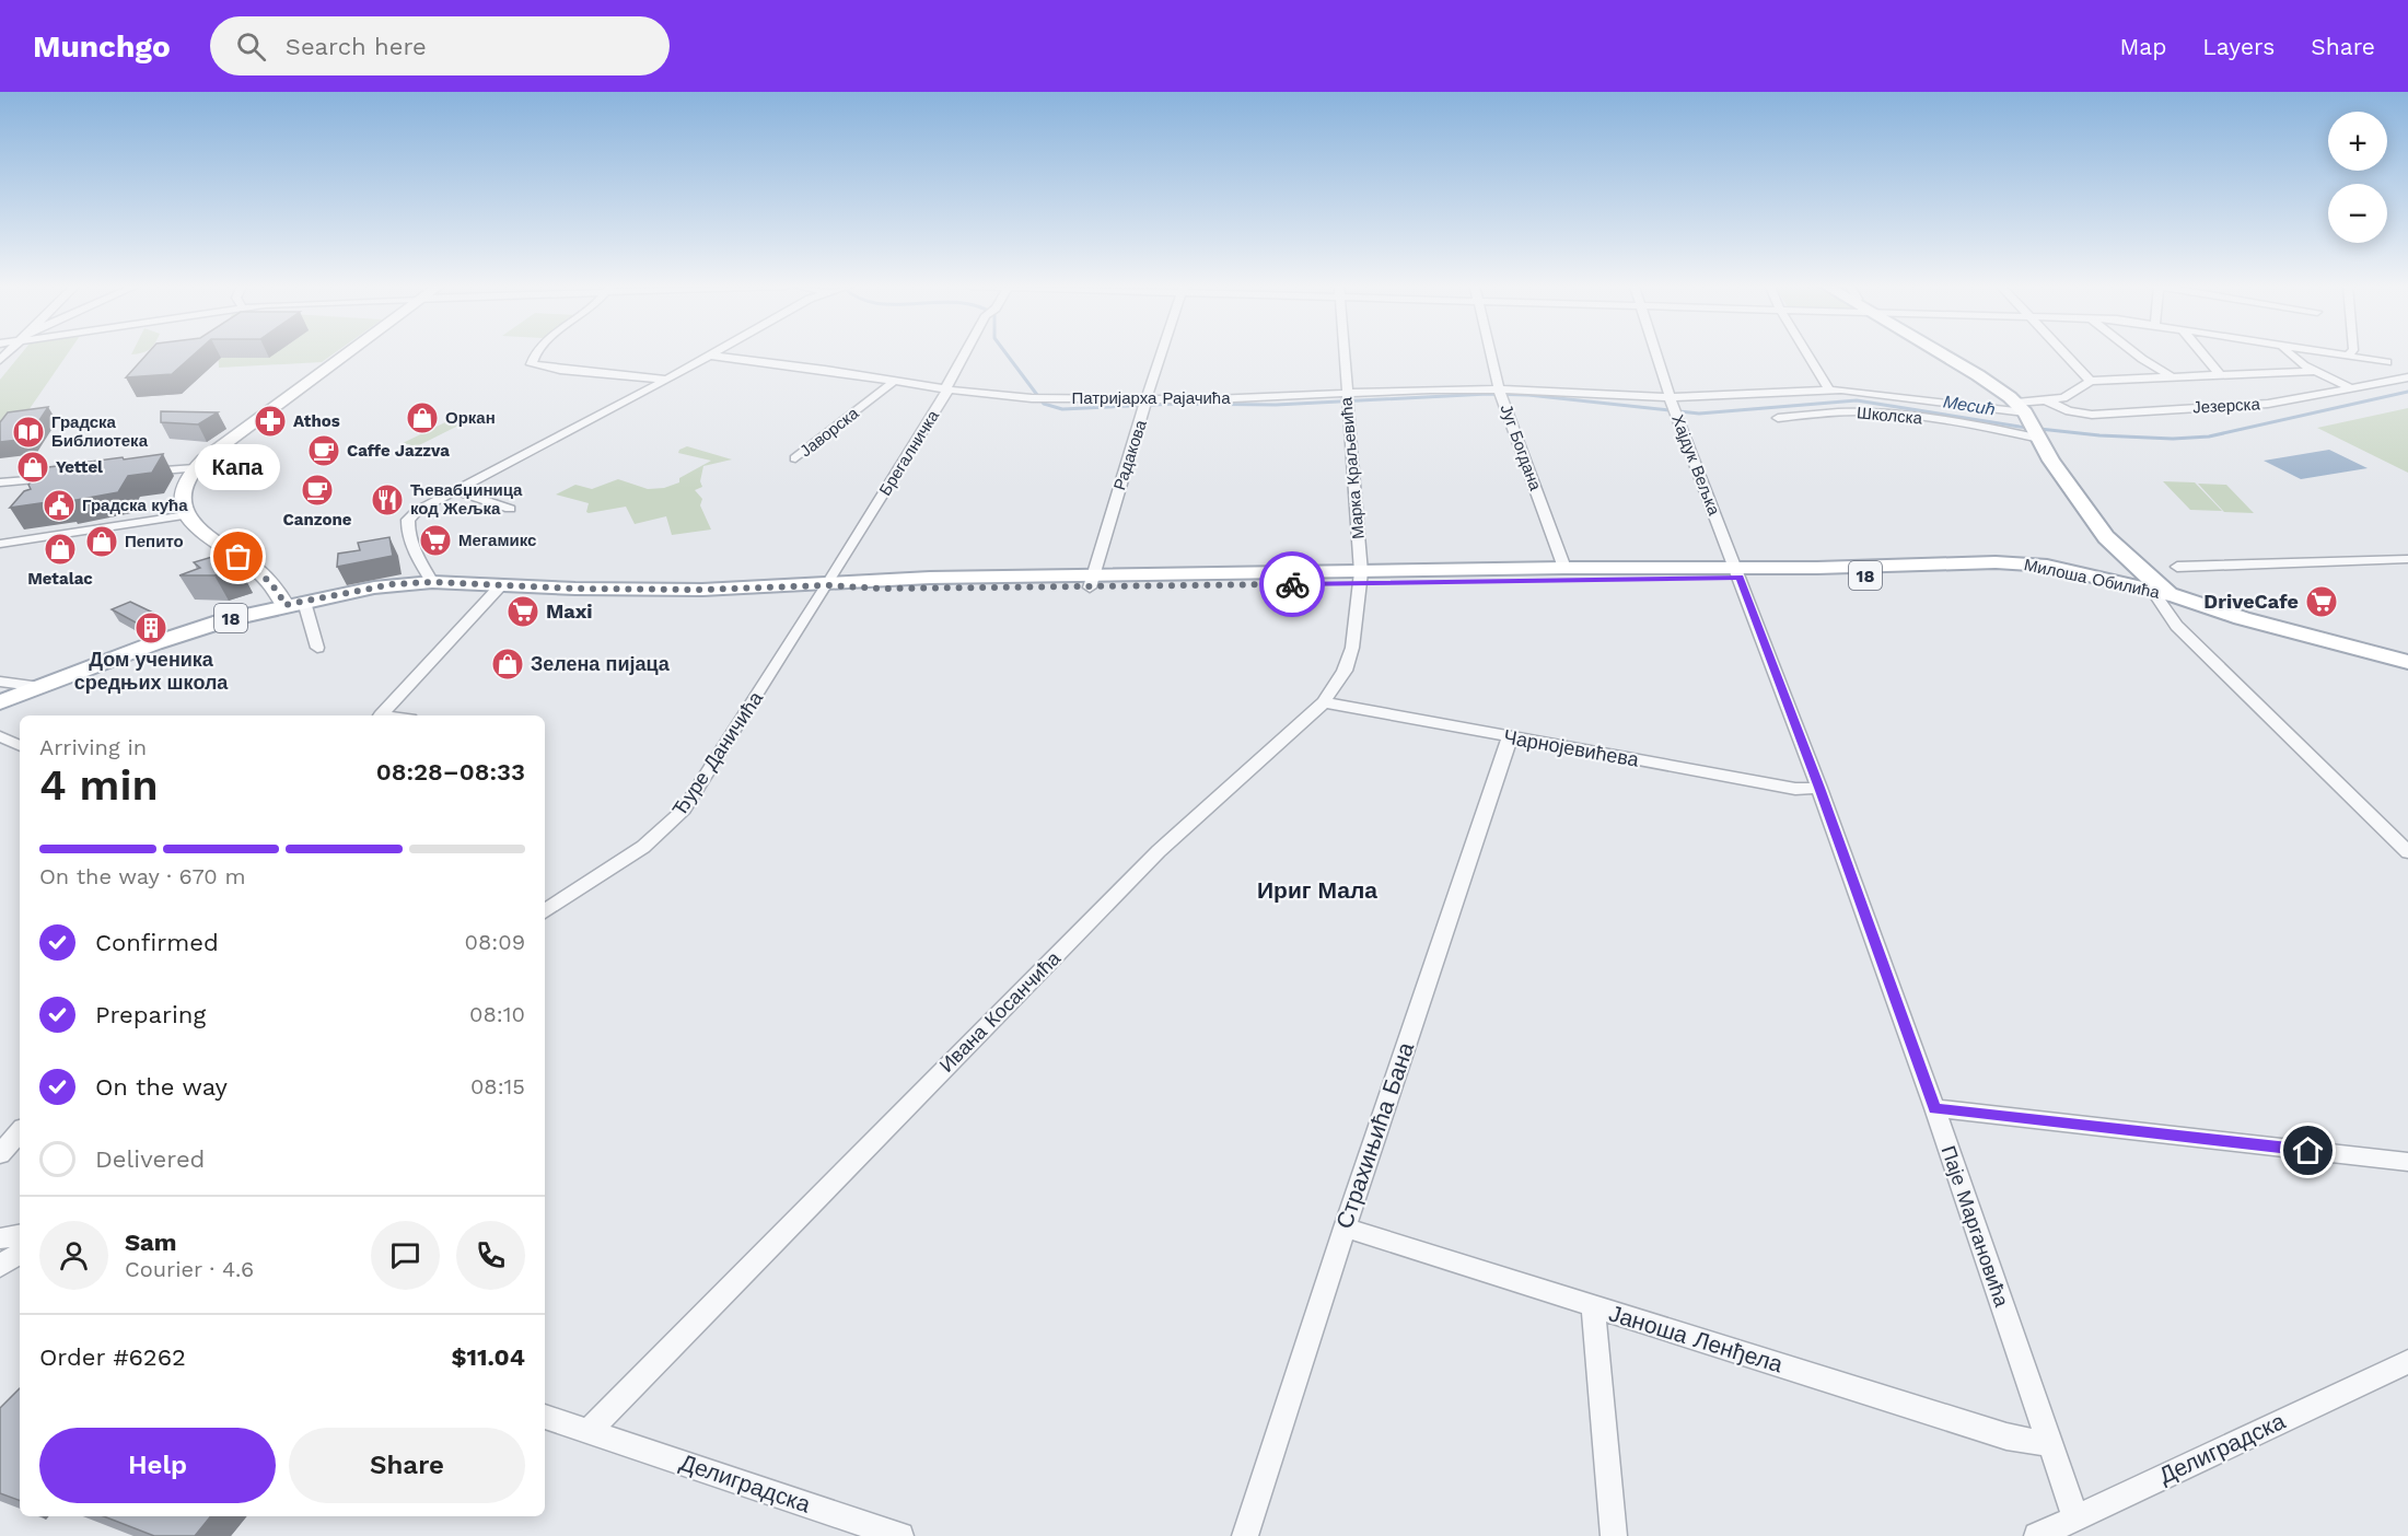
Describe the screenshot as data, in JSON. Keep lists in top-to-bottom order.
{
  "streets": {
    "main road": ["18", "Милоша Обилића"],
    "street": [
      "Патријарха Рајачића",
      "Језерска",
      "Школска",
      "Јаворска",
      "Југ Богдана",
      "Брегалничка",
      "Радакова",
      "Хајдук Вељка",
      "Марка Краљевића",
      "Чарнојевићева",
      "Ђуре Даничића",
      "Ивана Косанчића",
      "Страхињића Бана",
      "Паје Маргановића",
      "Јаноша Ленђела",
      "Делиградска"
    ]
  },
  "crossings": [
    ["Патријарха Рајачића", "Школска"],
    ["Патријарха Рајачића", "Јаворска"],
    ["Патријарха Рајачића", "Југ Богдана"],
    ["Патријарха Рајачића", "Брегалничка"],
    ["Патријарха Рајачића", "Радакова"],
    ["Патријарха Рајачића", "Хајдук Вељка"],
    ["Патријарха Рајачића", "Марка Краљевића"],
    ["Југ Богдана", "Милоша Обилића"],
    ["Брегалничка", "Милоша Обилића"],
    ["Брегалничка", "Ђуре Даничића"],
    ["Радакова", "Милоша Обилића"],
    ["Хајдук Вељка", "Милоша Обилића"],
    ["Хајдук Вељка", "Паје Маргановића"],
    ["Марка Краљевића", "Милоша Обилића"],
    ["Марка Краљевића", "Ивана Косанчића"],
    ["18", "Милоша Обилића"],
    ["Милоша Обилића", "Ђуре Даничића"],
    ["Милоша Обилића", "Ивана Косанчића"],
    ["Милоша Обилића", "Паје Маргановића"],
    ["Чарнојевићева", "Ивана Косанчића"],
    ["Чарнојевићева", "Страхињића Бана"],
    ["Чарнојевићева", "Паје Маргановића"],
    ["Ивана Косанчића", "Делиградска"],
    ["Страхињића Бана", "Јаноша Ленђела"],
    ["Паје Маргановића", "Јаноша Ленђела"],
    ["Паје Маргановића", "Делиградска"]
  ],
  "districts": ["Ириг Мала"],
  "water": ["Месић"],
  "places": {
    "shop": [
      "Оркан",
      "Yettel",
      "Пепито",
      "Metalac",
      "Зелена пијаца"
    ],
    "pharmacy": ["Athos"],
    "library": ["Градска Библиотека"],
    "cafe": ["Caffe Jazzva", "Canzone"],
    "restaurant": ["Ћевабџиница код Жељка"],
    "public building": ["Градска кућа"],
    "supermarket": ["Мегамикс", "DriveCafe", "Maxi"],
    "other": ["Капа"],
    "building": ["Дом ученика средњих школа"]
  },
  "page": {
    "header": "Munchgo",
    "search": "Search here",
    "nav": ["Map", "Layers", "Share"],
    "map_buttons": ["+", "−"],
    "bubble": "Капа",
    "heading": ["4 min", "Arriving in", "08:28–08:33"],
    "panel": [
      "Sam",
      "Courier · 4.6",
      "Order #6262",
      "$11.04"
    ],
    "bar": "On the way · 670 m",
    "list": [
      ["Confirmed", "08:09"],
      ["Preparing", "08:10"],
      ["On the way", "08:15"],
      "Delivered"
    ],
    "buttons": ["Help", "Share"]
  }
}
